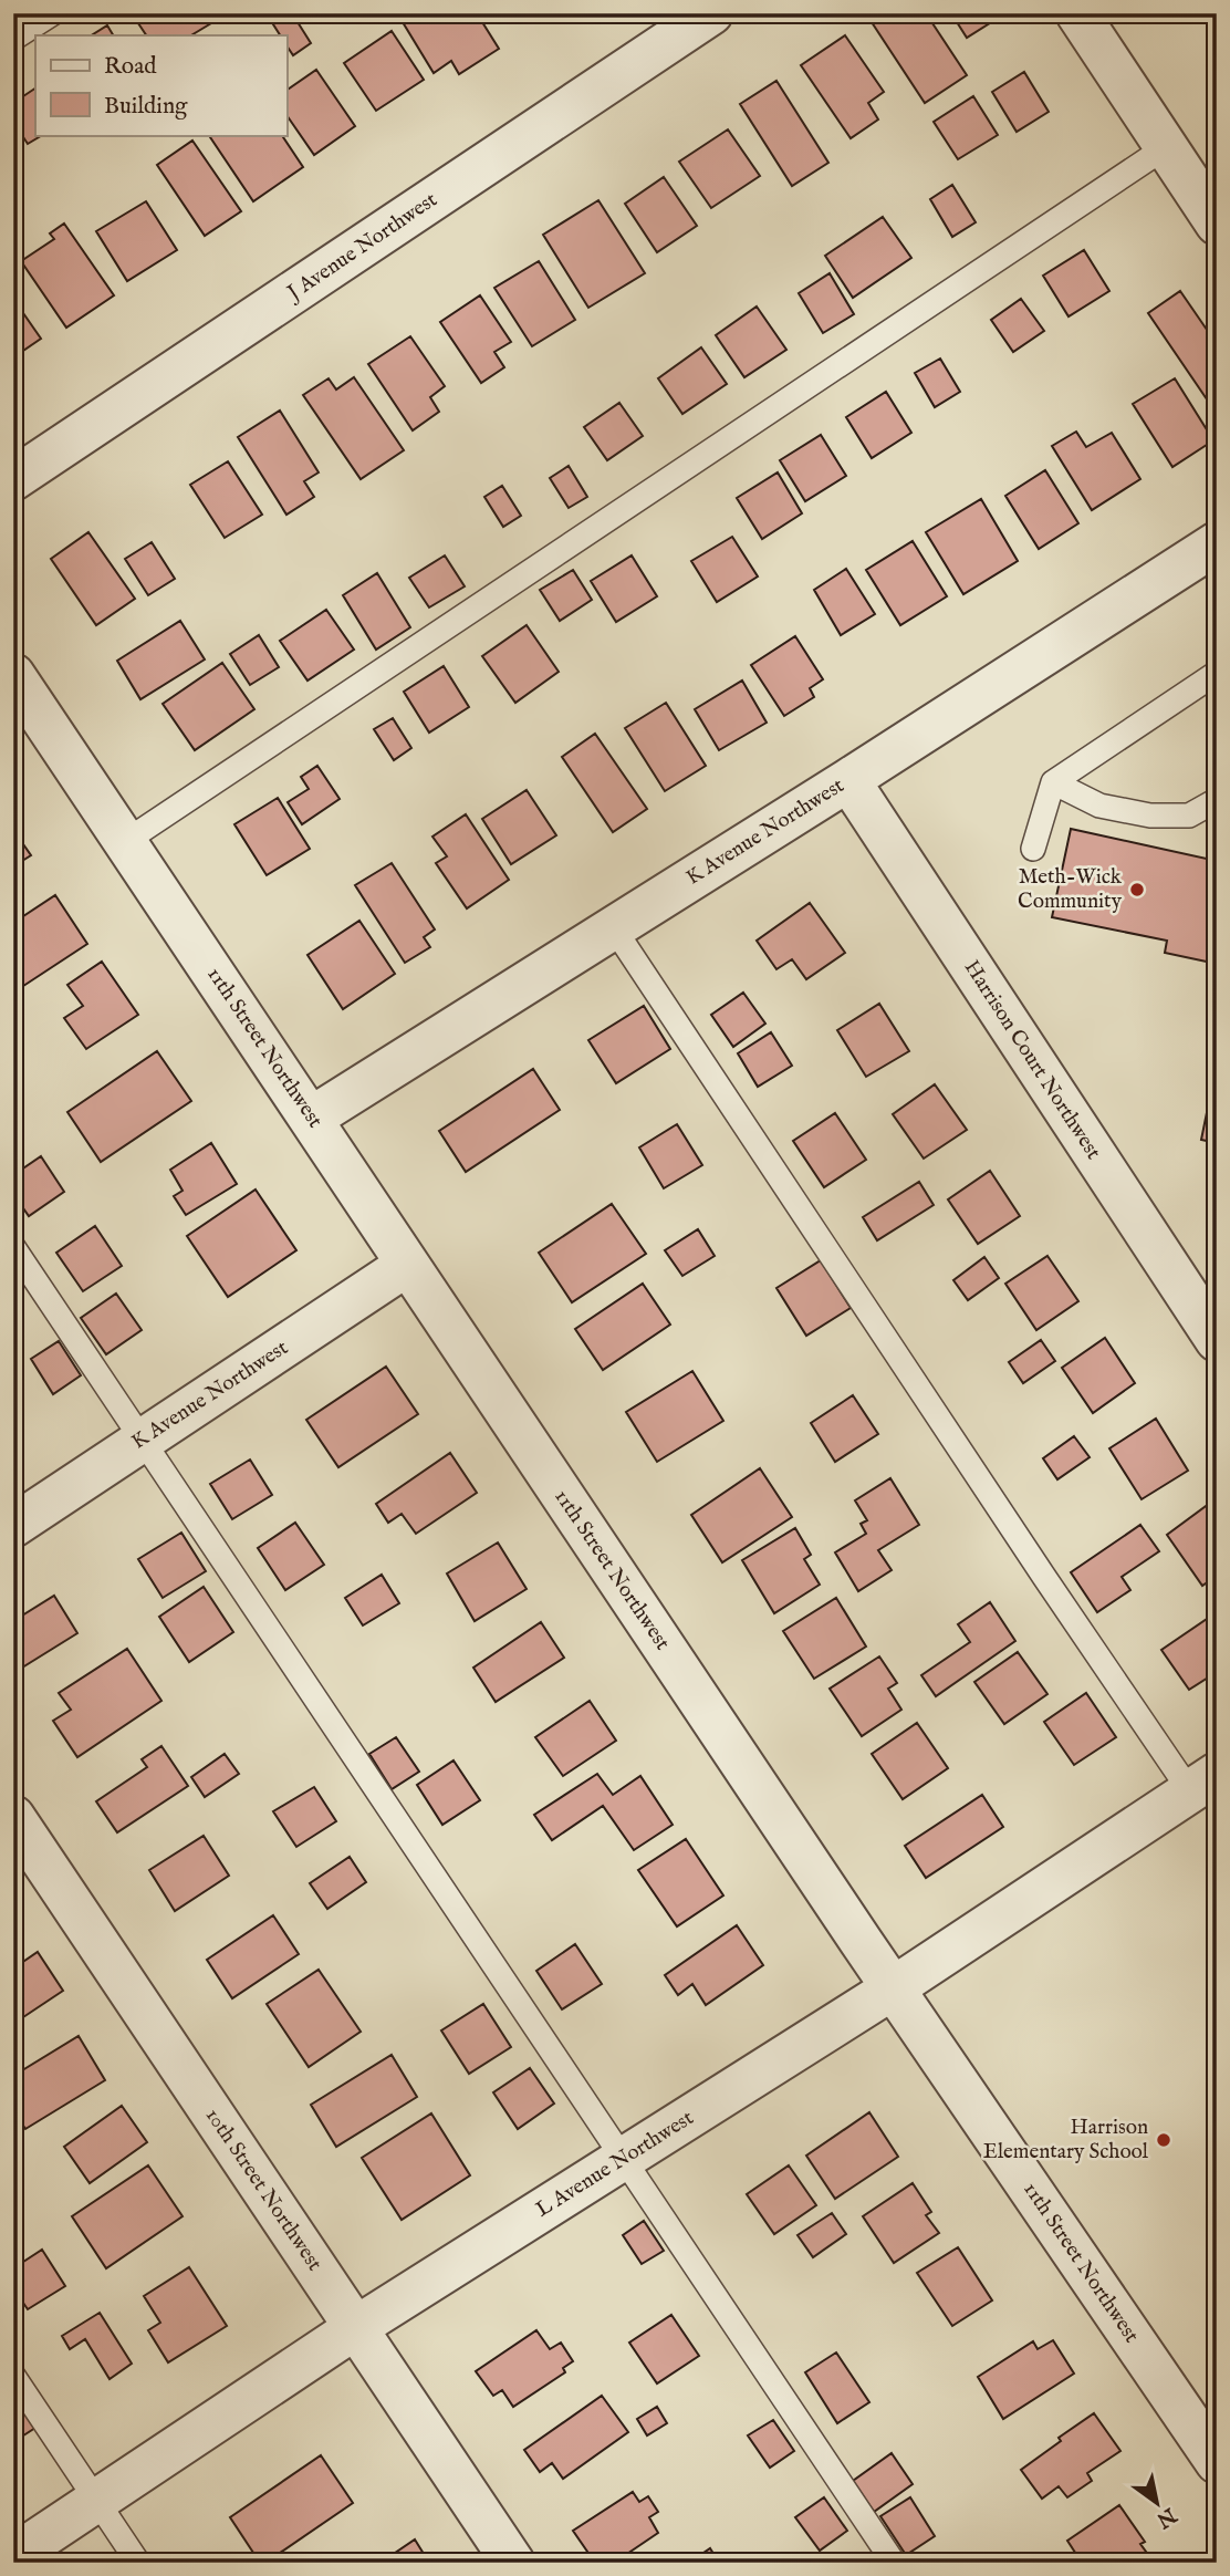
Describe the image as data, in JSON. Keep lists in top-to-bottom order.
{
  "streets": {
    "street": [
      "J Avenue Northwest",
      "K Avenue Northwest",
      "11th Street Northwest",
      "Harrison Court Northwest",
      "L Avenue Northwest",
      "10th Street Northwest"
    ]
  },
  "crossings": [
    ["K Avenue Northwest", "11th Street Northwest"],
    ["K Avenue Northwest", "Harrison Court Northwest"],
    ["11th Street Northwest", "L Avenue Northwest"],
    ["L Avenue Northwest", "10th Street Northwest"]
  ],
  "places": ["Meth-Wick Community", "Harrison Elementary School"],
  "legend": ["Road", "Building"],
  "north": "bottom right"
}
